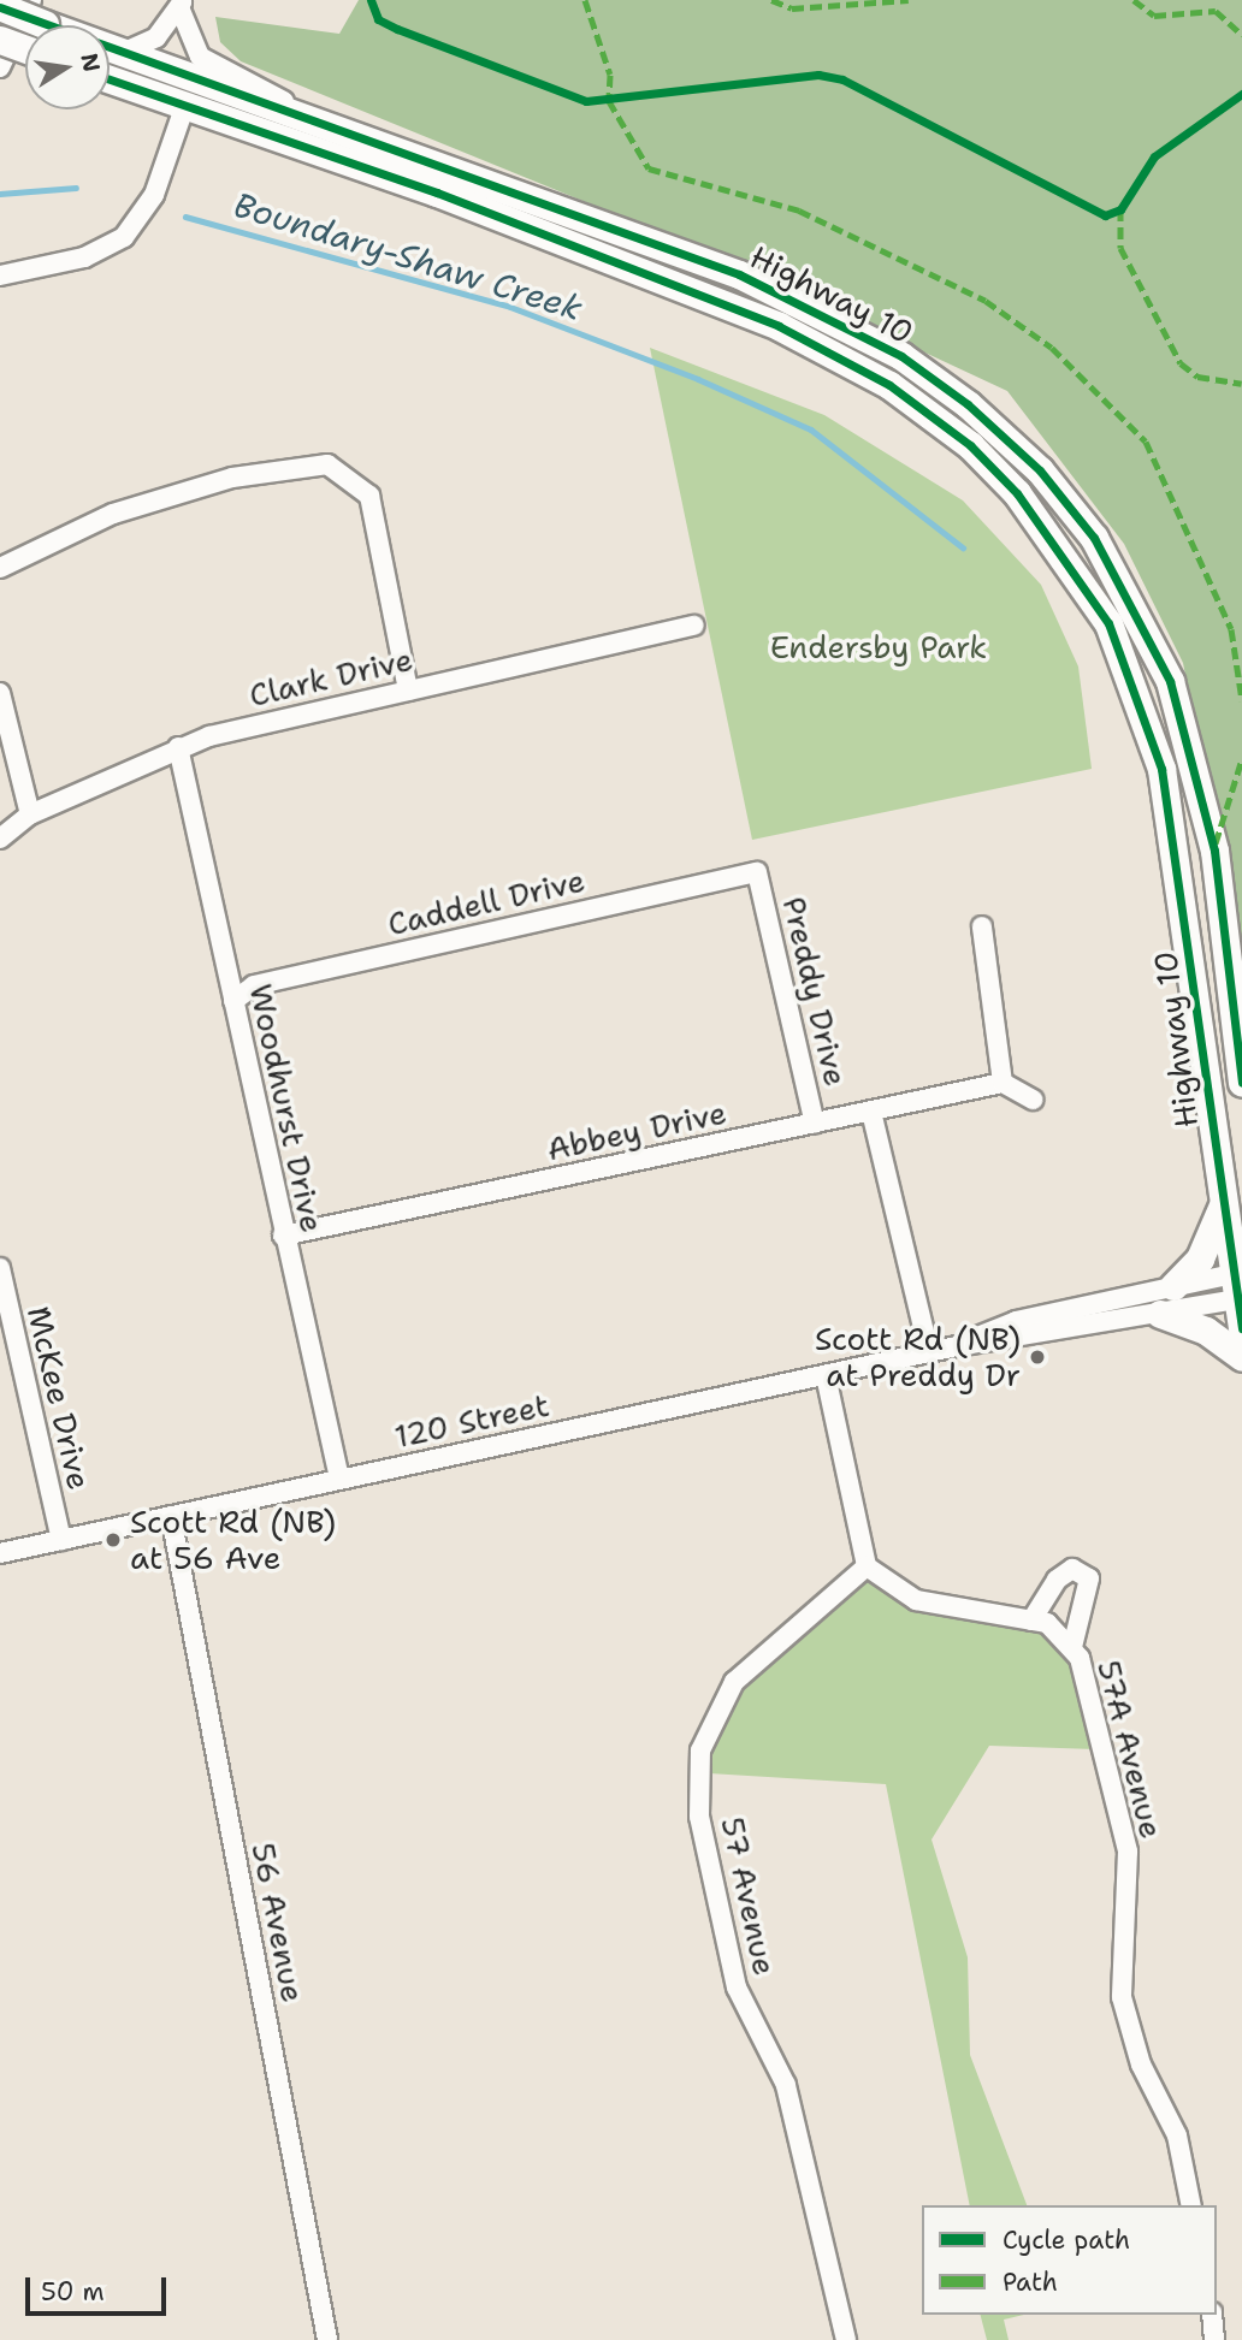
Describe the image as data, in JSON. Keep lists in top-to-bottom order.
{
  "streets": {
    "highway": ["Highway 10"],
    "street": [
      "Clark Drive",
      "Caddell Drive",
      "Preddy Drive",
      "Woodhurst Drive",
      "Abbey Drive",
      "McKee Drive",
      "120 Street",
      "57A Avenue",
      "57 Avenue",
      "56 Avenue"
    ]
  },
  "crossings": [
    ["Highway 10", "120 Street"],
    ["Clark Drive", "Woodhurst Drive"],
    ["Caddell Drive", "Preddy Drive"],
    ["Caddell Drive", "Woodhurst Drive"],
    ["Preddy Drive", "Abbey Drive"],
    ["Preddy Drive", "120 Street"],
    ["Woodhurst Drive", "Abbey Drive"],
    ["Woodhurst Drive", "120 Street"],
    ["McKee Drive", "120 Street"],
    ["120 Street", "56 Avenue"],
    ["57A Avenue", "57 Avenue"]
  ],
  "water": ["Boundary-Shaw Creek"],
  "parks": ["Endersby Park"],
  "places": ["Scott Rd (NB) at Preddy Dr", "Scott Rd (NB) at 56 Ave"],
  "legend": ["Cycle path", "Path"],
  "scale_bar": "50 m",
  "north": "right"
}
